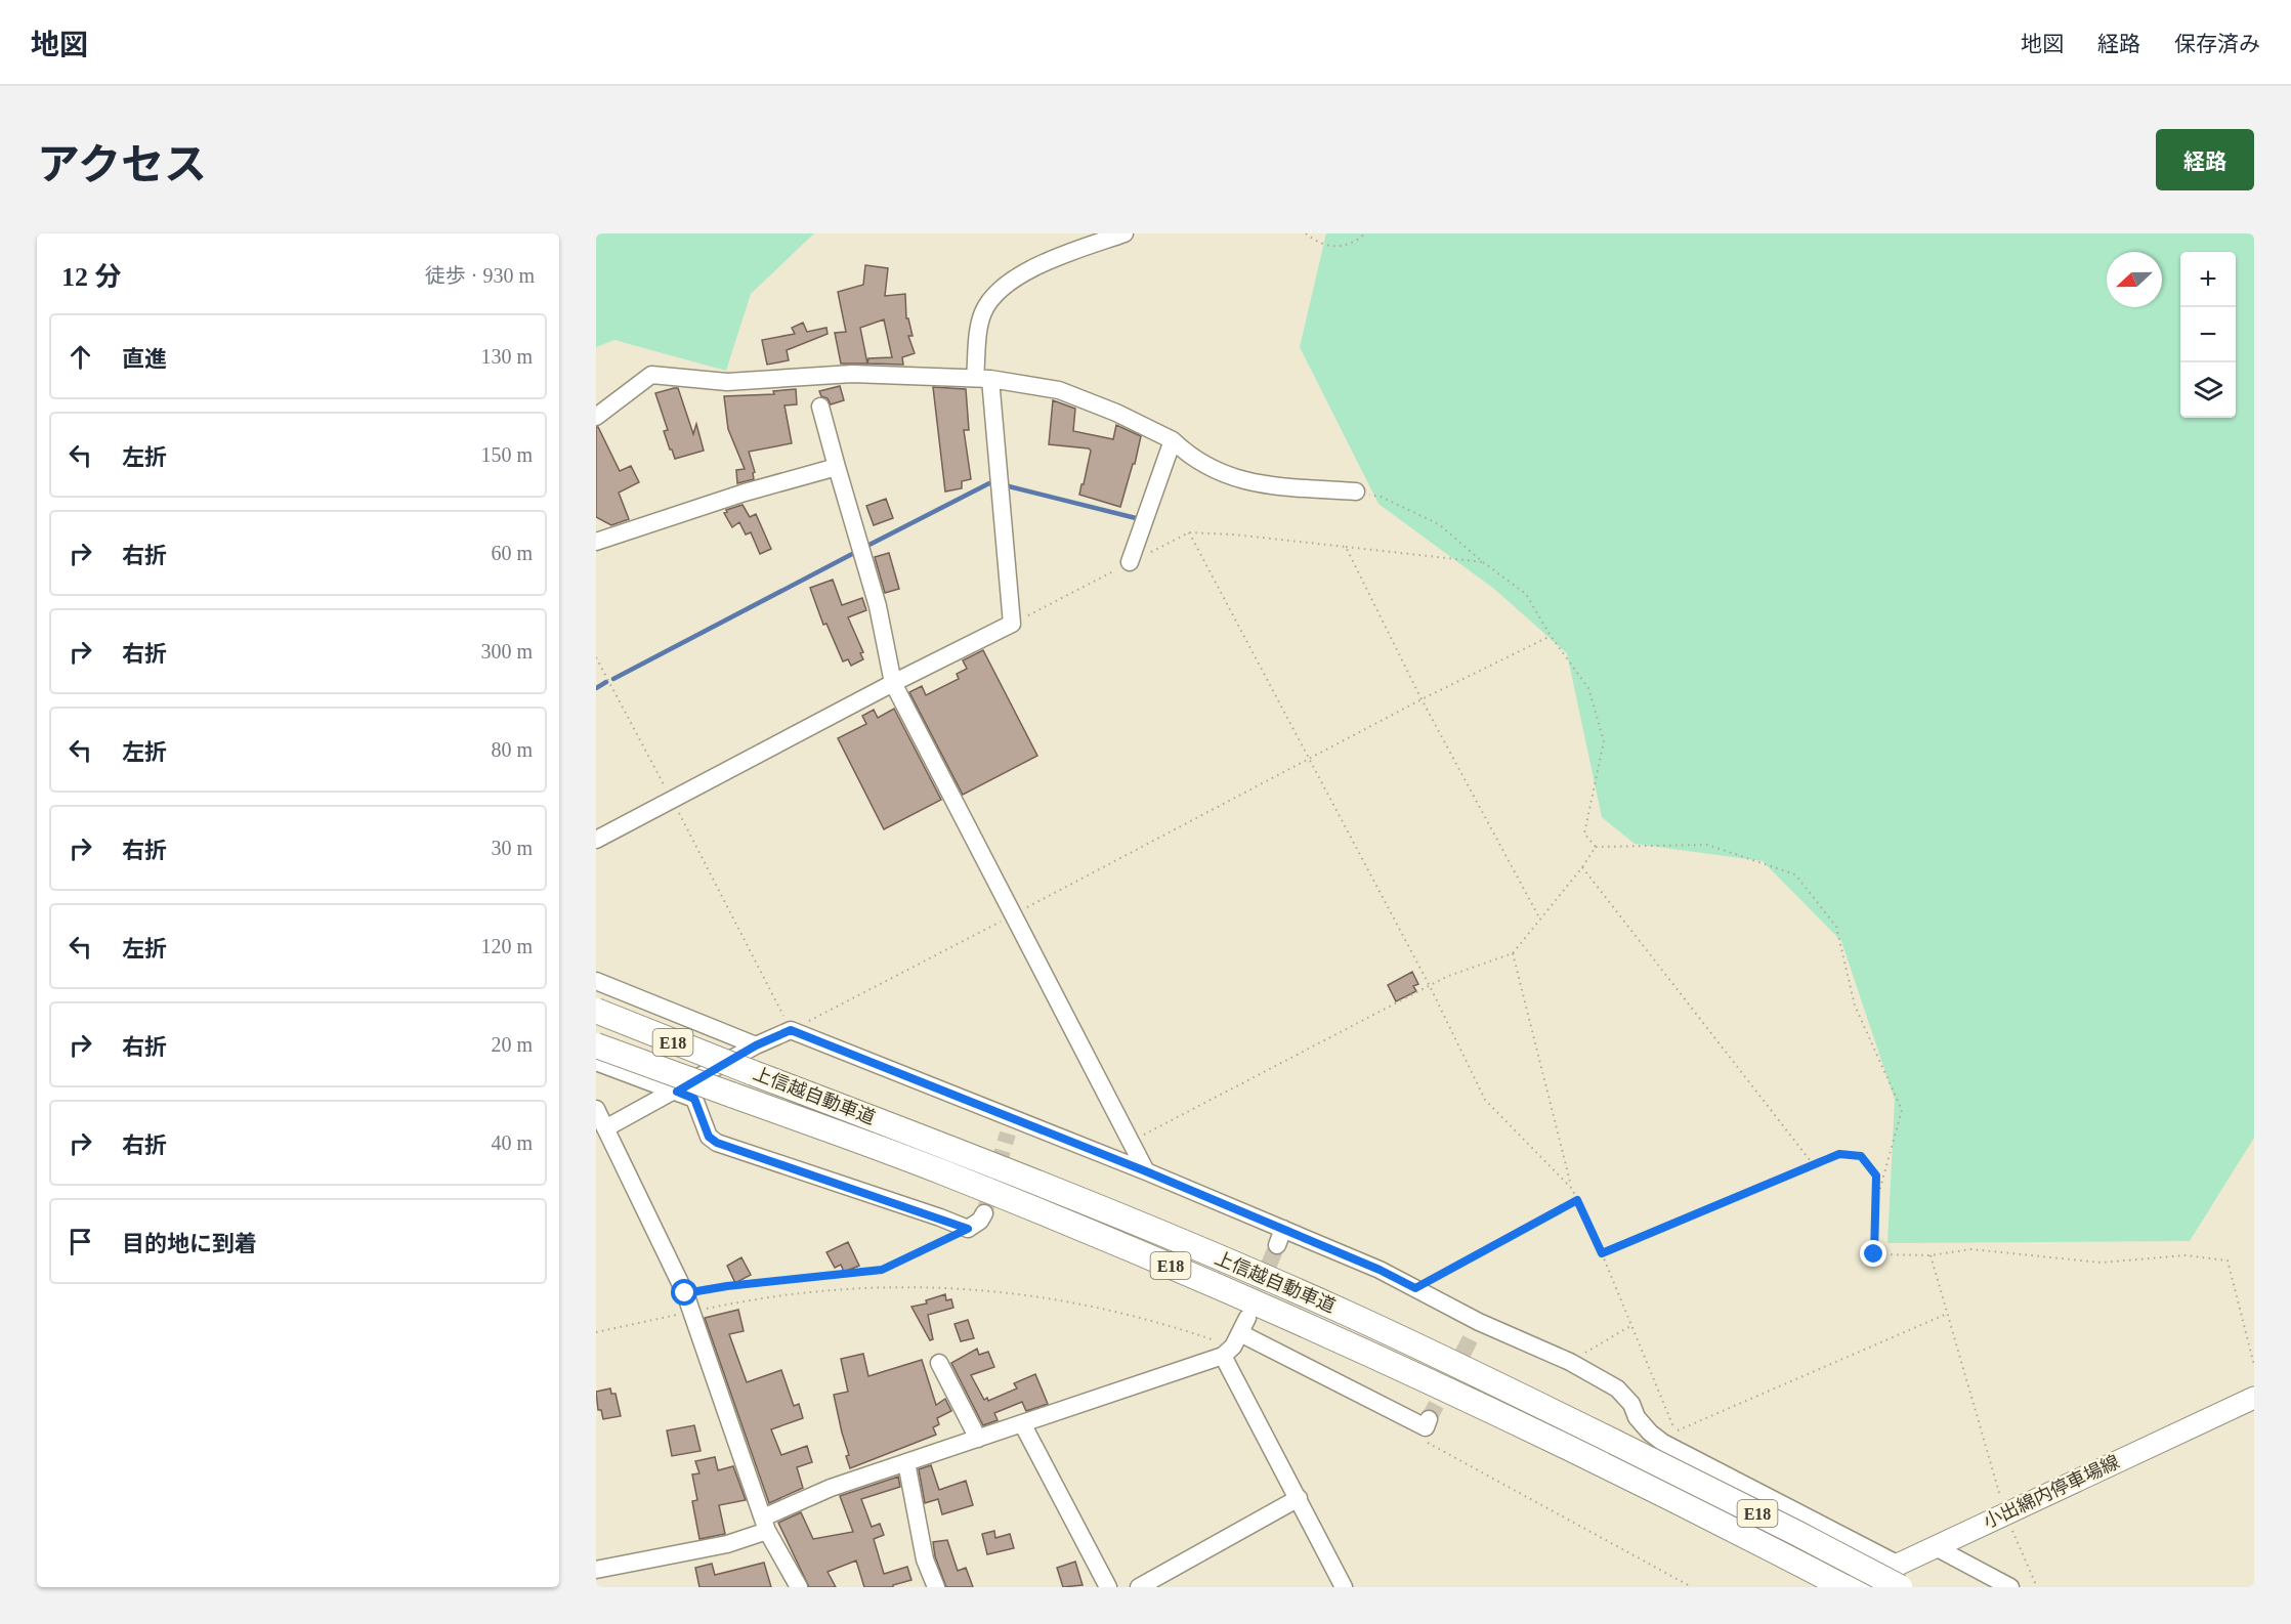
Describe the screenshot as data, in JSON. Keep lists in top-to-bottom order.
{
  "streets": {
    "highway": ["E18", "上信越自動車道"],
    "main road": ["小出綿内停車場線"]
  },
  "crossings": [
    ["上信越自動車道", "小出綿内停車場線"]
  ],
  "north": "left",
  "page": {
    "header": "地図",
    "nav": ["地図", "経路", "保存済み"],
    "title": "アクセス",
    "buttons": "経路",
    "heading": ["12 分", "徒歩 · 930 m"],
    "map_buttons": ["+", "−"],
    "list": [
      ["直進", "130 m"],
      ["左折", "150 m"],
      ["右折", "60 m"],
      ["右折", "300 m"],
      ["左折", "80 m"],
      ["右折", "30 m"],
      ["左折", "120 m"],
      ["右折", "20 m"],
      ["右折", "40 m"],
      "目的地に到着"
    ]
  }
}
